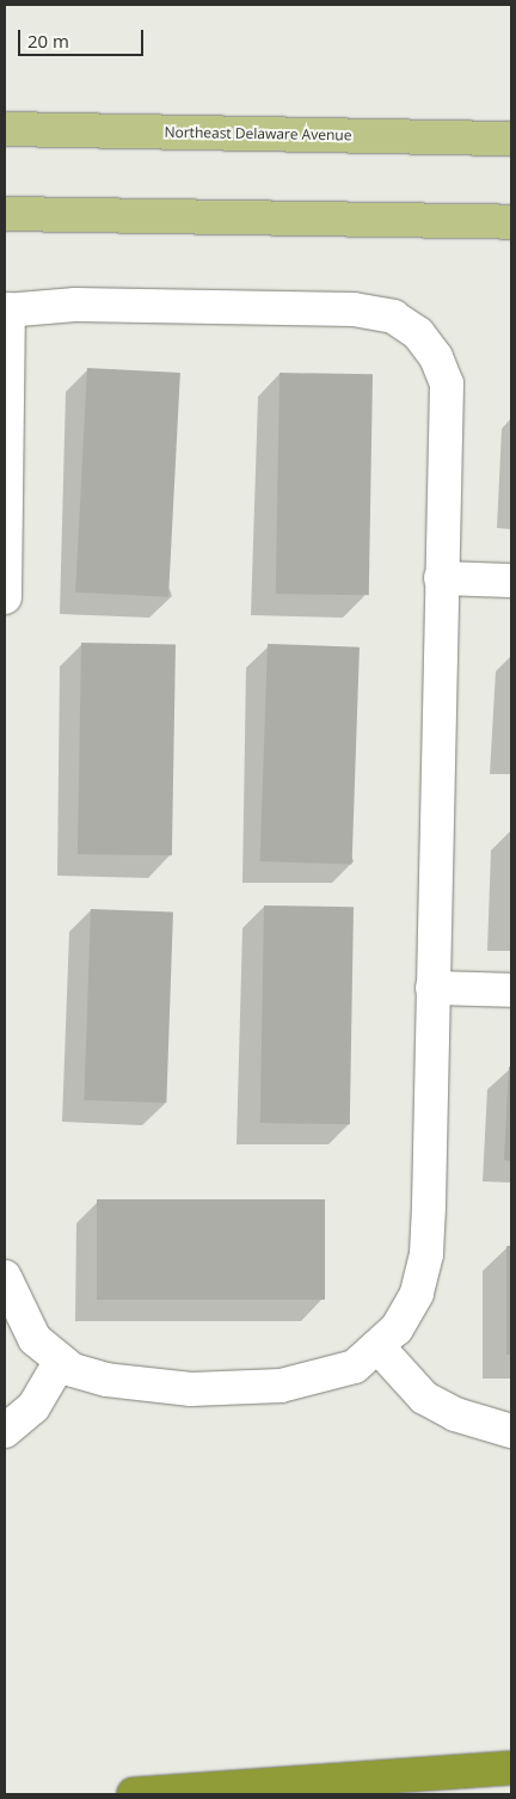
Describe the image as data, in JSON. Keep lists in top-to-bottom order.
{
  "streets": {
    "main road": ["Northeast Delaware Avenue"]
  },
  "scale_bar": "20 m"
}
